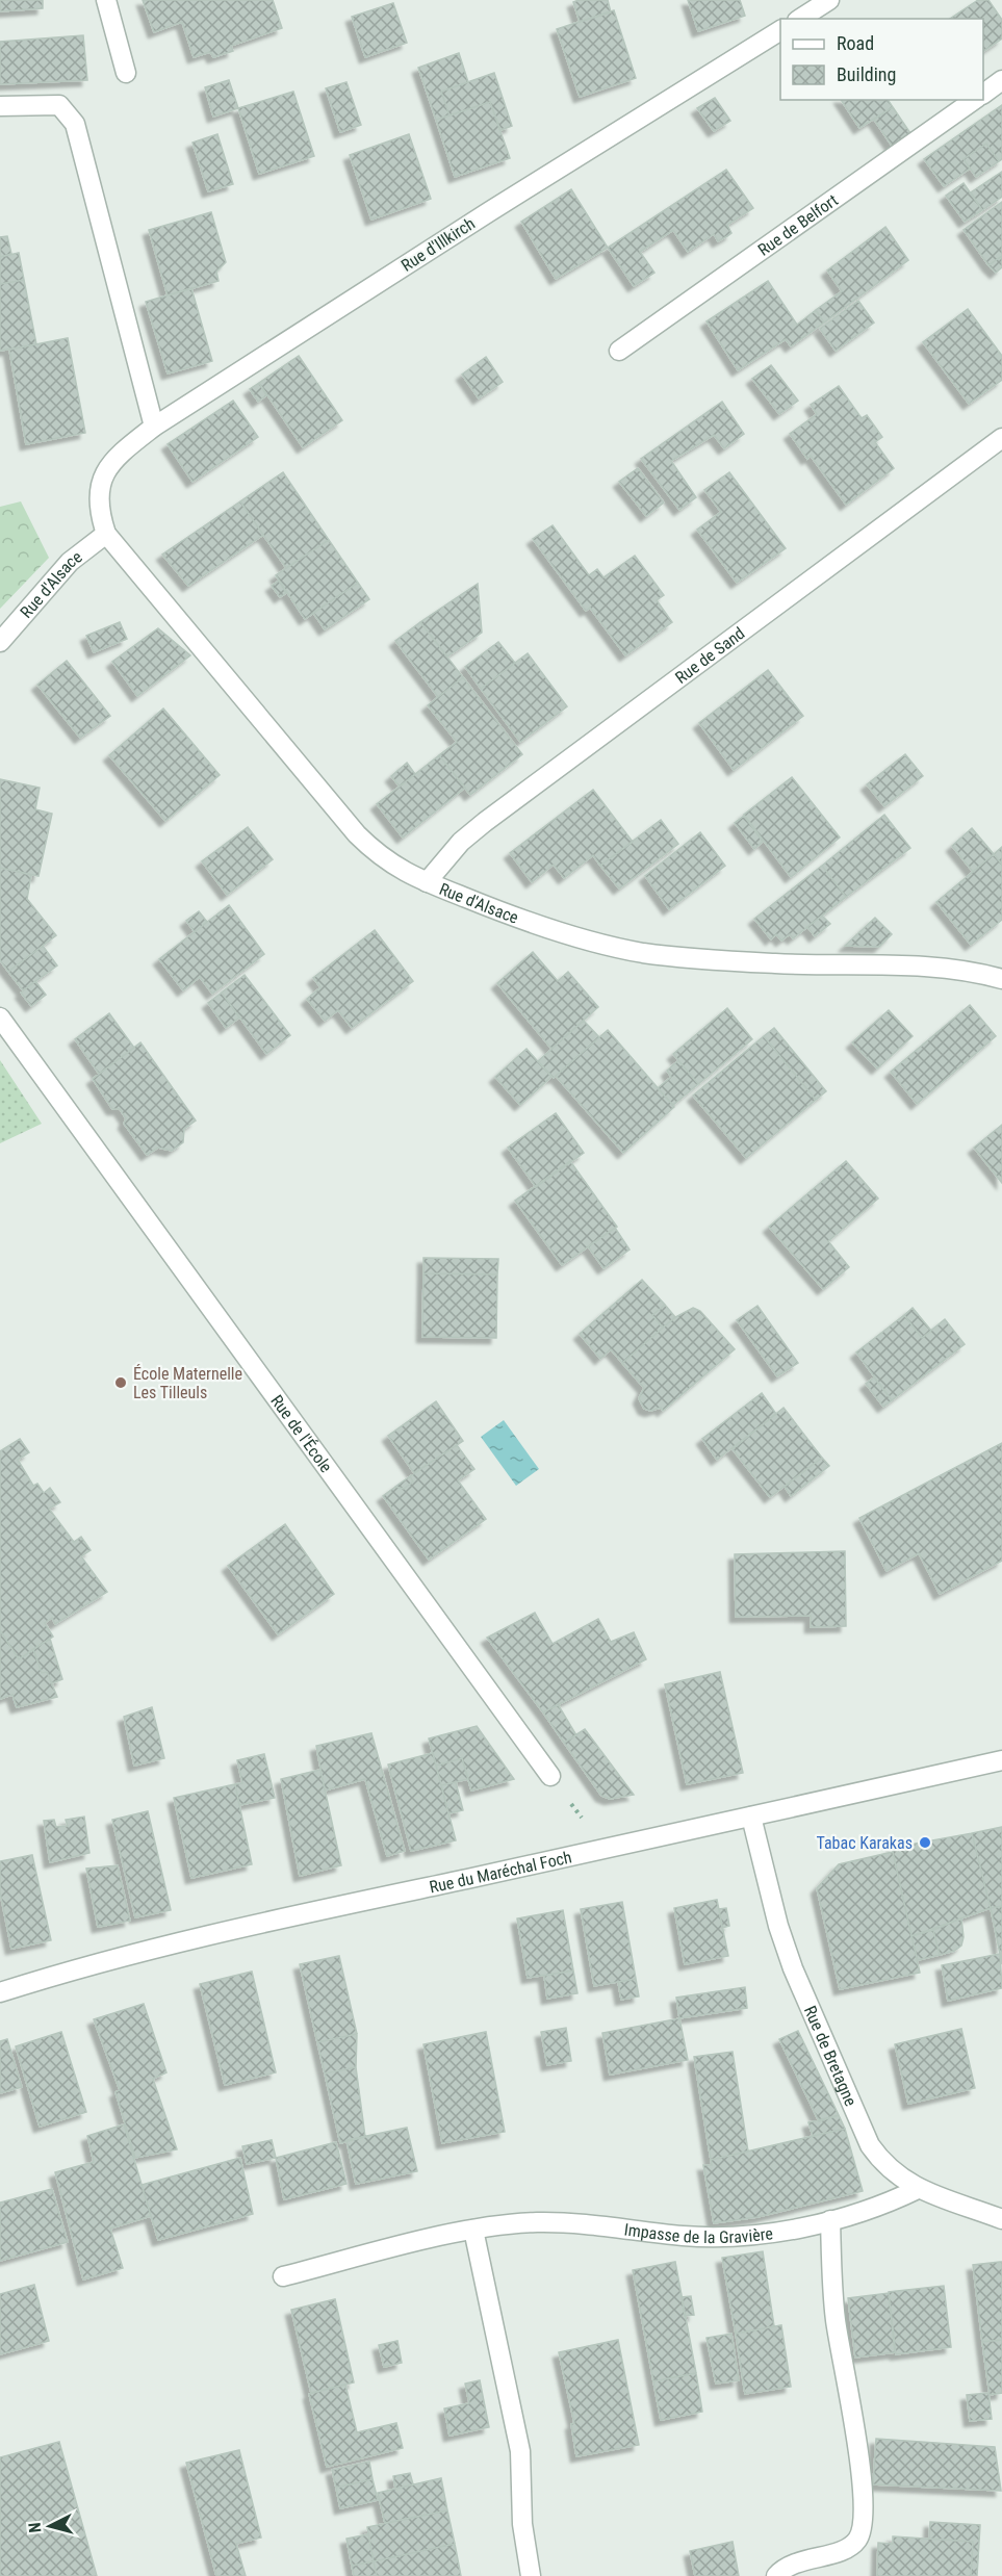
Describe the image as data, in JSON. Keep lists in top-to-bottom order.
{
  "streets": {
    "street": [
      "Rue de Belfort",
      "Rue d'Illkirch",
      "Rue d'Alsace",
      "Rue de Sand",
      "Rue de l'École",
      "Rue du Maréchal Foch",
      "Rue de Bretagne",
      "Impasse de la Gravière"
    ]
  },
  "crossings": [
    ["Rue d'Illkirch", "Rue d'Alsace"],
    ["Rue d'Alsace", "Rue de Sand"],
    ["Rue du Maréchal Foch", "Rue de Bretagne"],
    ["Rue de Bretagne", "Impasse de la Gravière"]
  ],
  "places": ["École Maternelle Les Tilleuls", "Tabac Karakas"],
  "legend": ["Road", "Building"],
  "north": "left"
}
